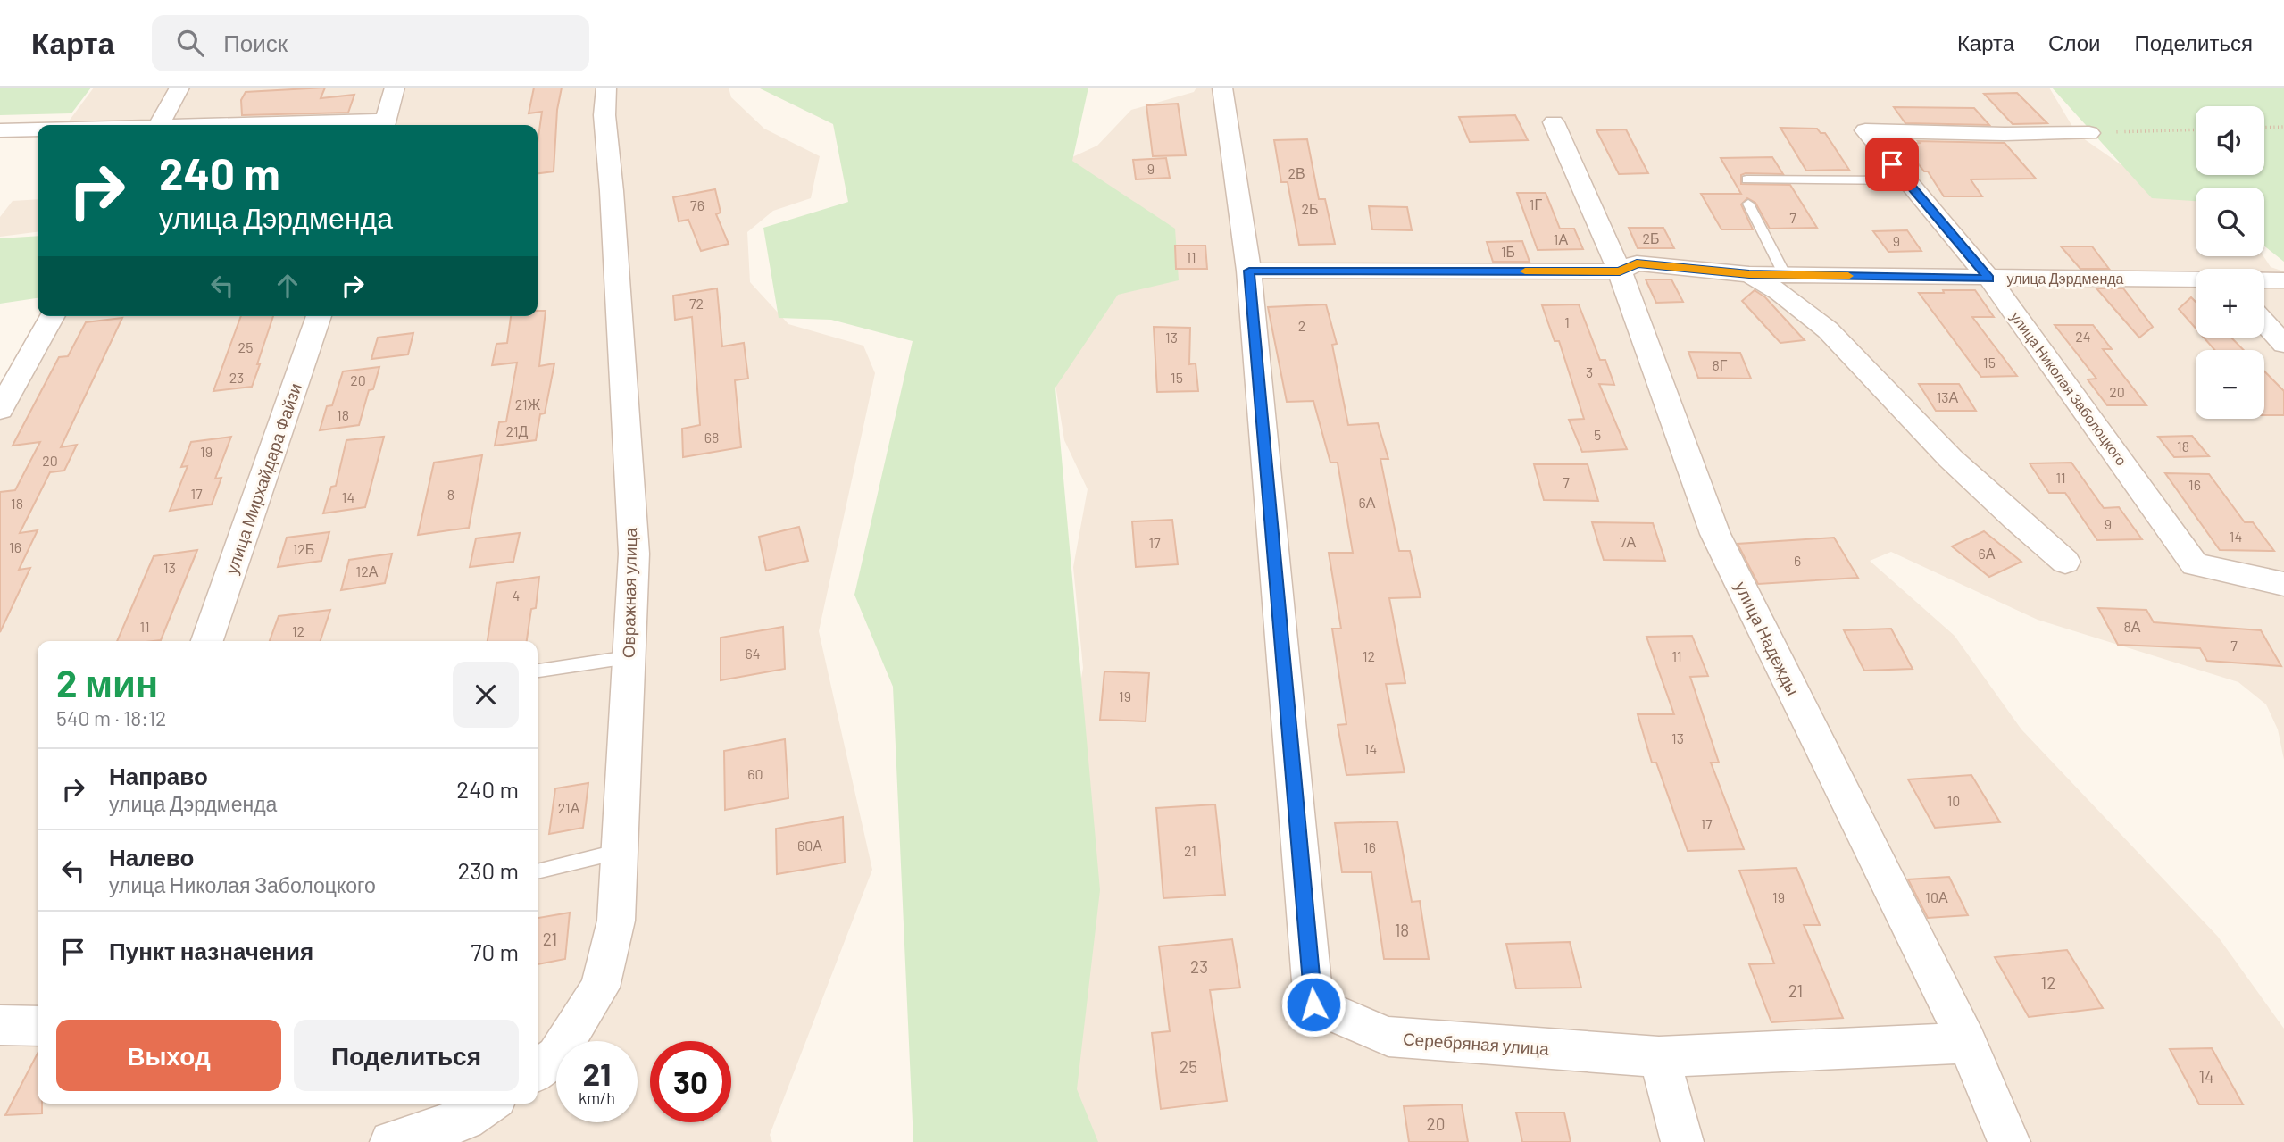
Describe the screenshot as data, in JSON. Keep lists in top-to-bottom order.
{
  "streets": {
    "street": [
      "улица Дэрдменда",
      "улица Николая Заболоцкого",
      "улица Мирхайдара Файзи",
      "Овражная улица",
      "улица Надежды",
      "Серебряная улица"
    ]
  },
  "crossings": [
    ["улица Дэрдменда", "улица Николая Заболоцкого"],
    ["улица Дэрдменда", "улица Надежды"],
    ["улица Дэрдменда", "Серебряная улица"],
    ["улица Надежды", "Серебряная улица"]
  ],
  "house_numbers": [
    "9",
    "2В",
    "1Г",
    "76",
    "2Б",
    "7",
    "2Б",
    "1А",
    "9",
    "1Б",
    "11",
    "72",
    "1",
    "2",
    "24",
    "13",
    "25",
    "15",
    "8Г",
    "3",
    "23",
    "15",
    "20",
    "20",
    "13А",
    "21Ж",
    "18",
    "21Д",
    "5",
    "68",
    "18",
    "19",
    "20",
    "11",
    "7",
    "16",
    "17",
    "8",
    "14",
    "6А",
    "18",
    "9",
    "14",
    "7А",
    "17",
    "16",
    "12Б",
    "6А",
    "6",
    "13",
    "12А",
    "4",
    "11",
    "8А",
    "12",
    "7",
    "64",
    "12",
    "11",
    "19",
    "13",
    "14",
    "60",
    "10",
    "21А",
    "17",
    "60А",
    "16",
    "21",
    "19",
    "10А",
    "18",
    "21",
    "23",
    "12",
    "21",
    "25",
    "14",
    "20"
  ],
  "page": {
    "header": "Карта",
    "search": "Поиск",
    "nav": ["Карта", "Слои", "Поделиться"],
    "map_buttons": ["+", "−"],
    "turn": ["240 m", "улица Дэрдменда"],
    "heading": ["2 мин", "540 m · 18:12"],
    "list": [
      {
        "name": "Направо",
        "note": "улица Дэрдменда",
        "value": "240 m"
      },
      {
        "name": "Налево",
        "note": "улица Николая Заболоцкого",
        "value": "230 m"
      },
      {
        "name": "Пункт назначения",
        "value": "70 m"
      }
    ],
    "buttons": ["Выход", "Поделиться"],
    "speed": "21 km/h",
    "limit": "30"
  }
}
